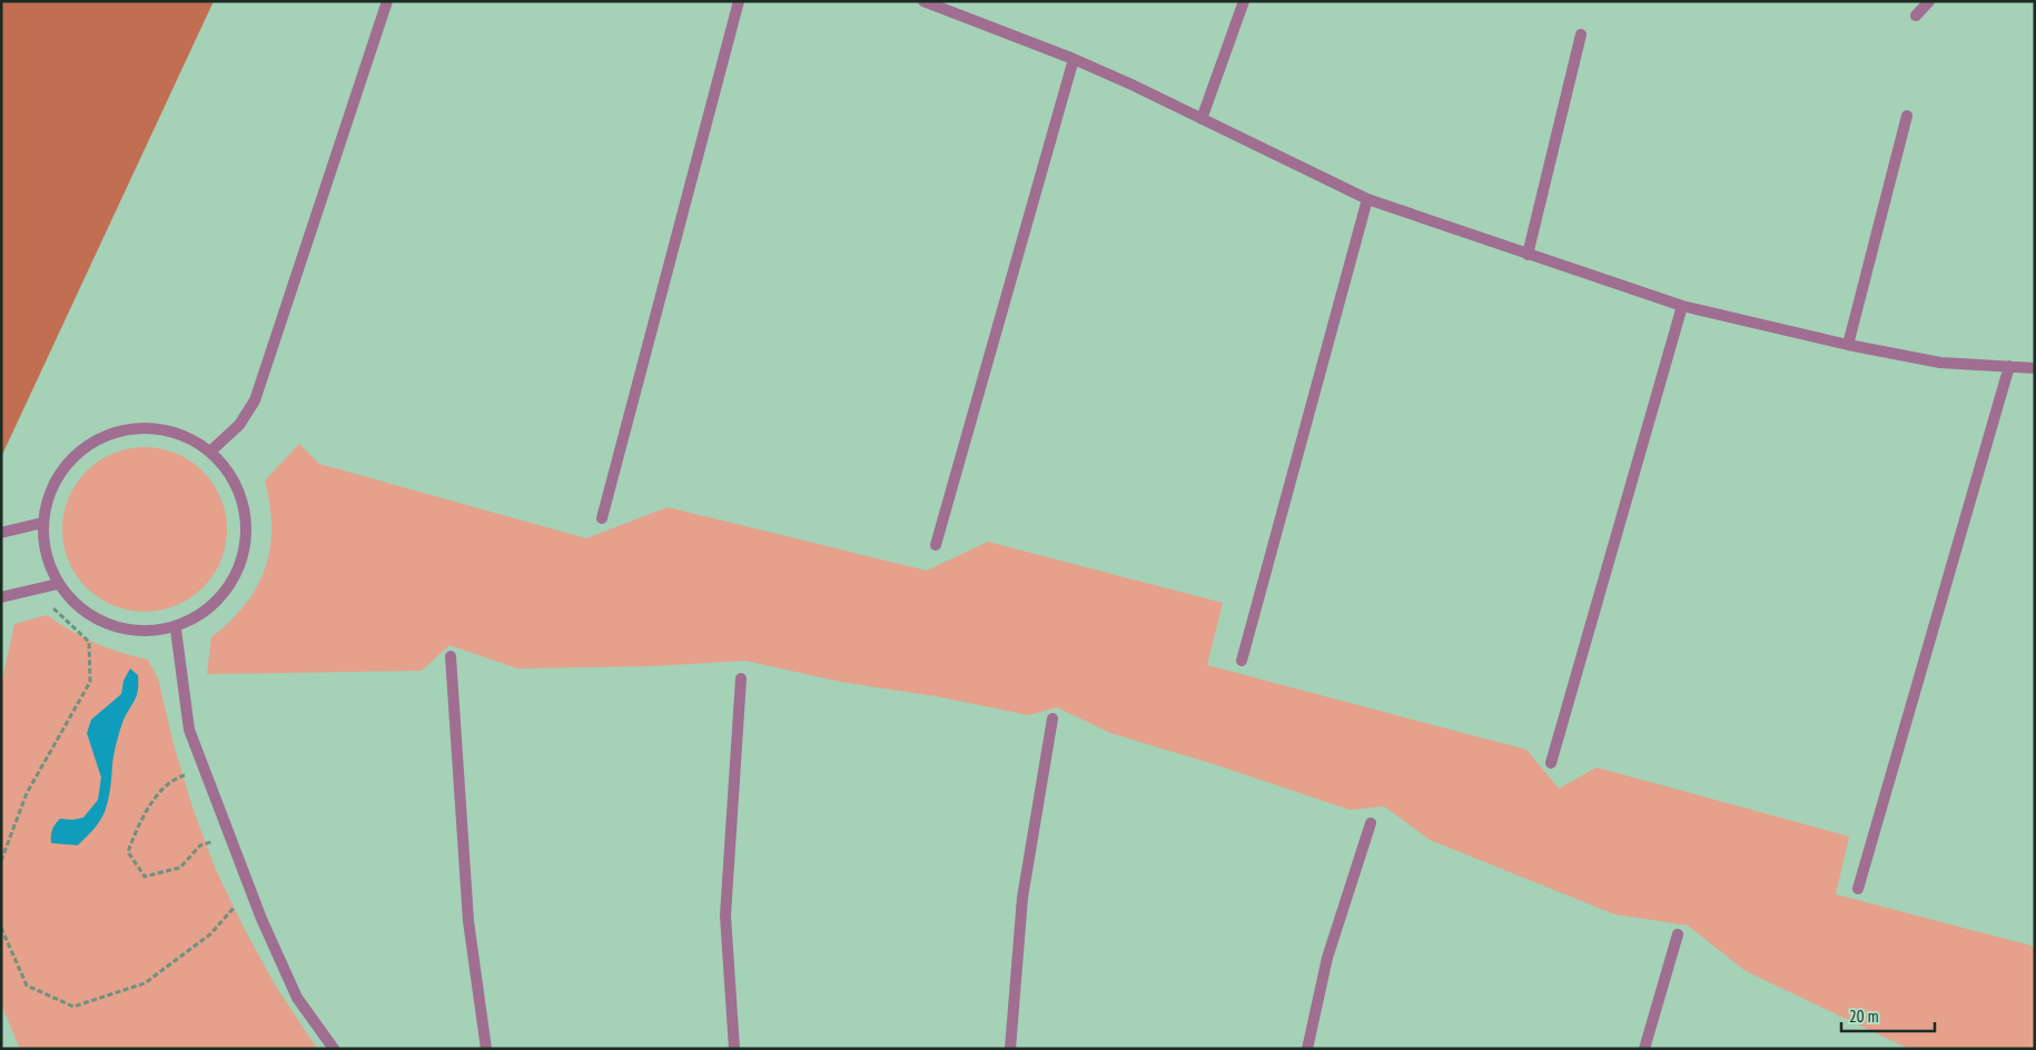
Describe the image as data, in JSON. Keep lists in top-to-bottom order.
{
  "scale_bar": "20 m"
}
